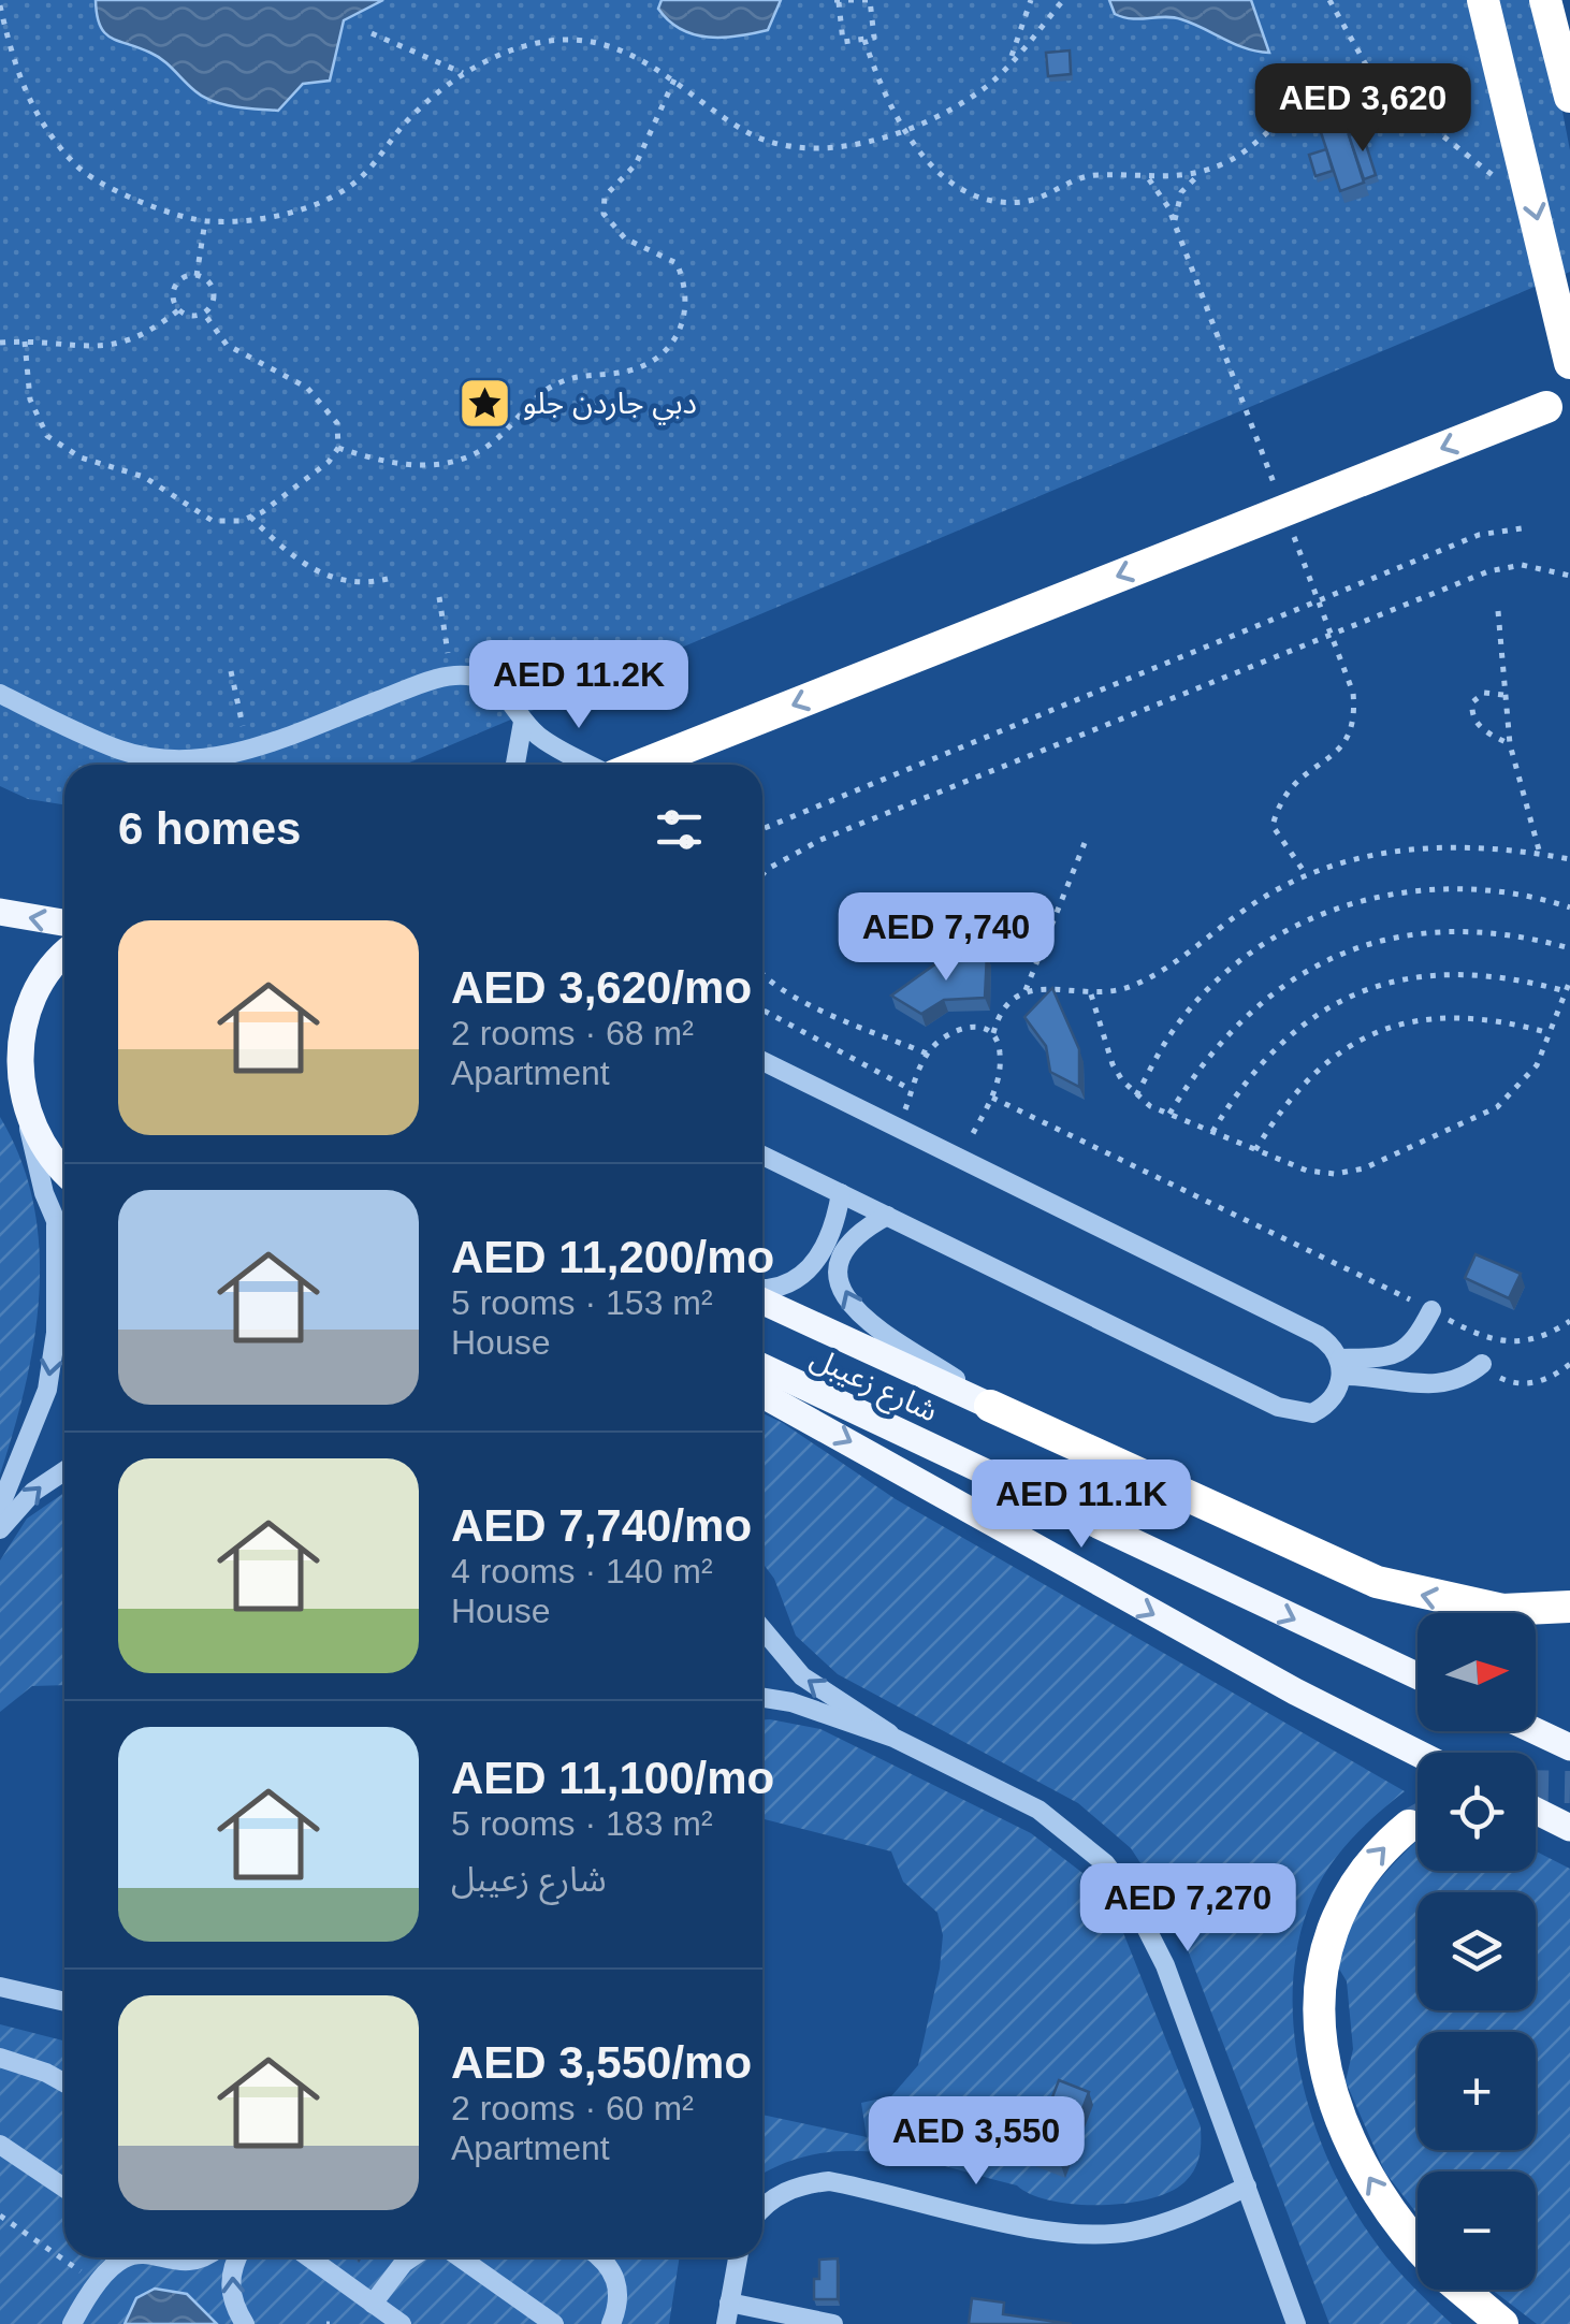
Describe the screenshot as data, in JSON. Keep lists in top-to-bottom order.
{
  "streets": {
    "main road": ["شارع زعيبل"]
  },
  "places": {
    "place": ["دبي جاردن جلو"]
  },
  "north": "right",
  "page": {
    "price": [
      "AED 3,620",
      "AED 11.2K",
      "AED 7,740",
      "AED 11.1K",
      "AED 7,270",
      "AED 3,550"
    ],
    "heading": "6 homes",
    "list": [
      {
        "name": "AED 3,620/mo",
        "note": "2 rooms · 68 m² · Apartment"
      },
      {
        "name": "AED 11,200/mo",
        "note": "5 rooms · 153 m² · House"
      },
      {
        "name": "AED 7,740/mo",
        "note": "4 rooms · 140 m² · House"
      },
      {
        "name": "AED 11,100/mo",
        "note": "5 rooms · 183 m² · شارع زعيبل"
      },
      {
        "name": "AED 3,550/mo",
        "note": "2 rooms · 60 m² · Apartment"
      }
    ],
    "map_buttons": ["+", "−"]
  }
}
